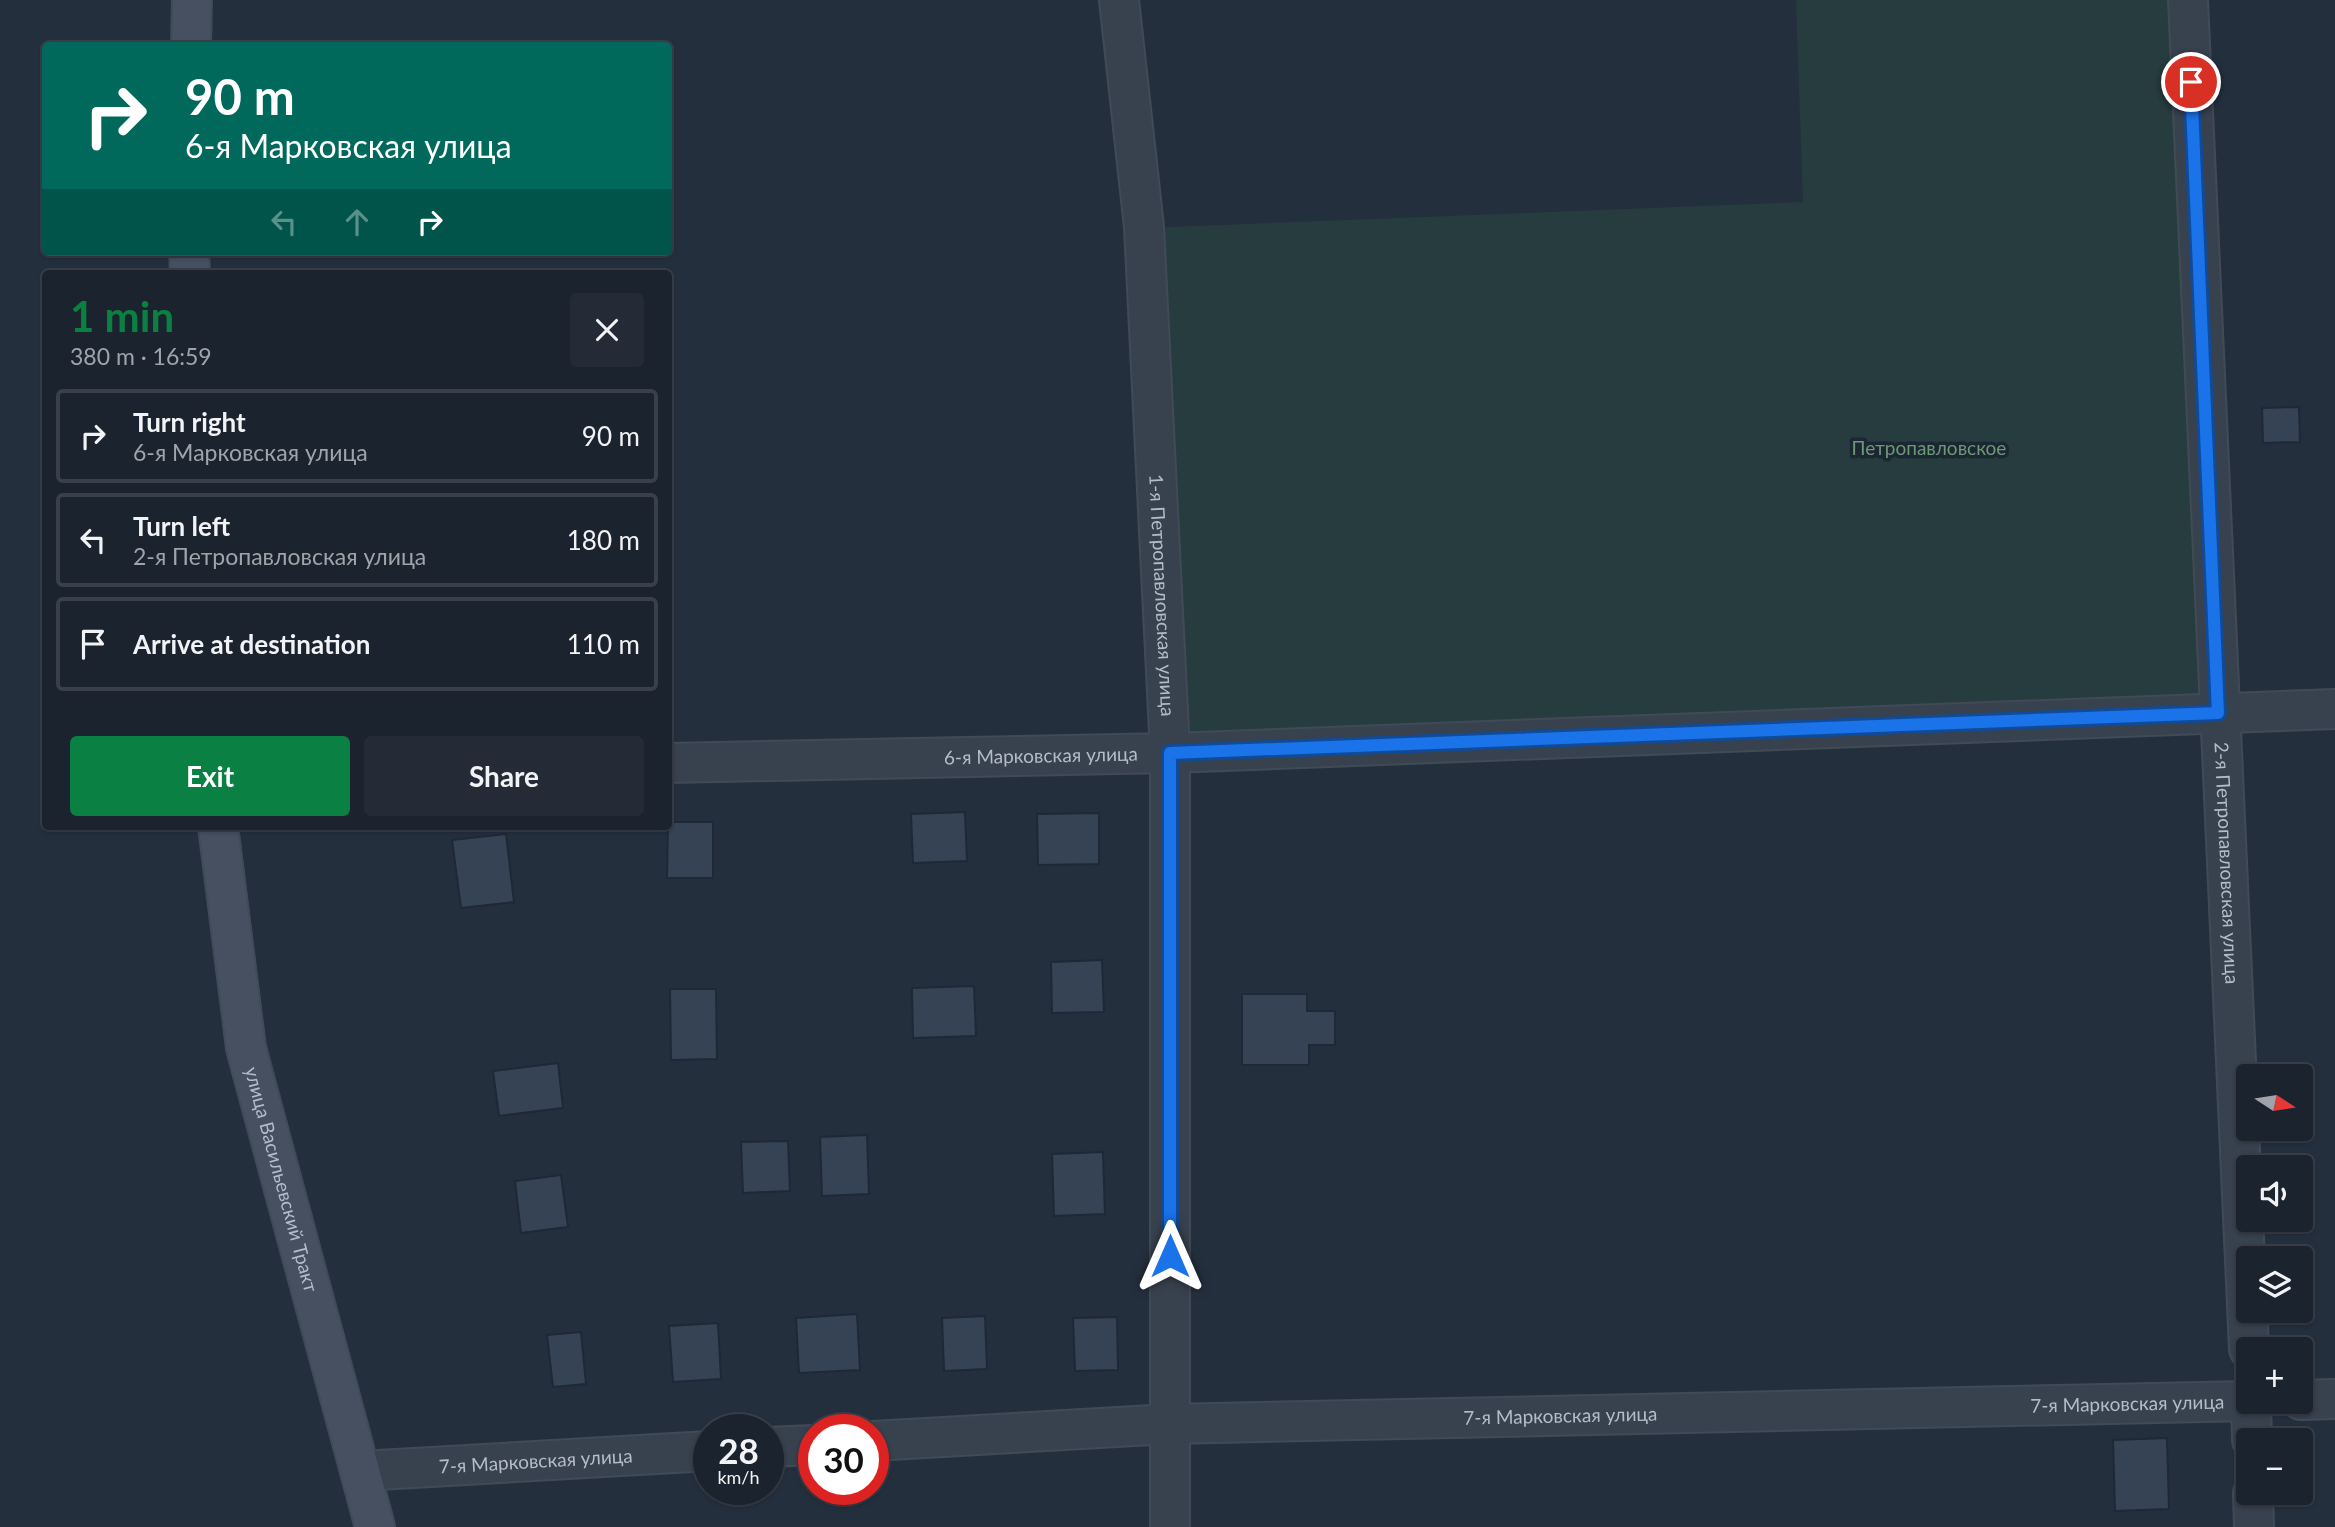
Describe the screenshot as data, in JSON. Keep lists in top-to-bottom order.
{
  "streets": {
    "main road": ["улица Васильевский Тракт"],
    "street": [
      "1-я Петропавловская улица",
      "6-я Марковская улица",
      "2-я Петропавловская улица",
      "7-я Марковская улица"
    ]
  },
  "crossings": [
    ["1-я Петропавловская улица", "6-я Марковская улица"],
    ["1-я Петропавловская улица", "7-я Марковская улица"],
    ["6-я Марковская улица", "2-я Петропавловская улица"],
    ["улица Васильевский Тракт", "7-я Марковская улица"]
  ],
  "parks": ["Петропавловское"],
  "north": "right",
  "page": {
    "turn": ["90 m", "6-я Марковская улица"],
    "heading": ["1 min", "380 m · 16:59"],
    "list": [
      {
        "name": "Turn right",
        "note": "6-я Марковская улица",
        "value": "90 m"
      },
      {
        "name": "Turn left",
        "note": "2-я Петропавловская улица",
        "value": "180 m"
      },
      {
        "name": "Arrive at destination",
        "value": "110 m"
      }
    ],
    "buttons": ["Exit", "Share"],
    "map_buttons": ["+", "−"],
    "speed": "28 km/h",
    "limit": "30"
  }
}
